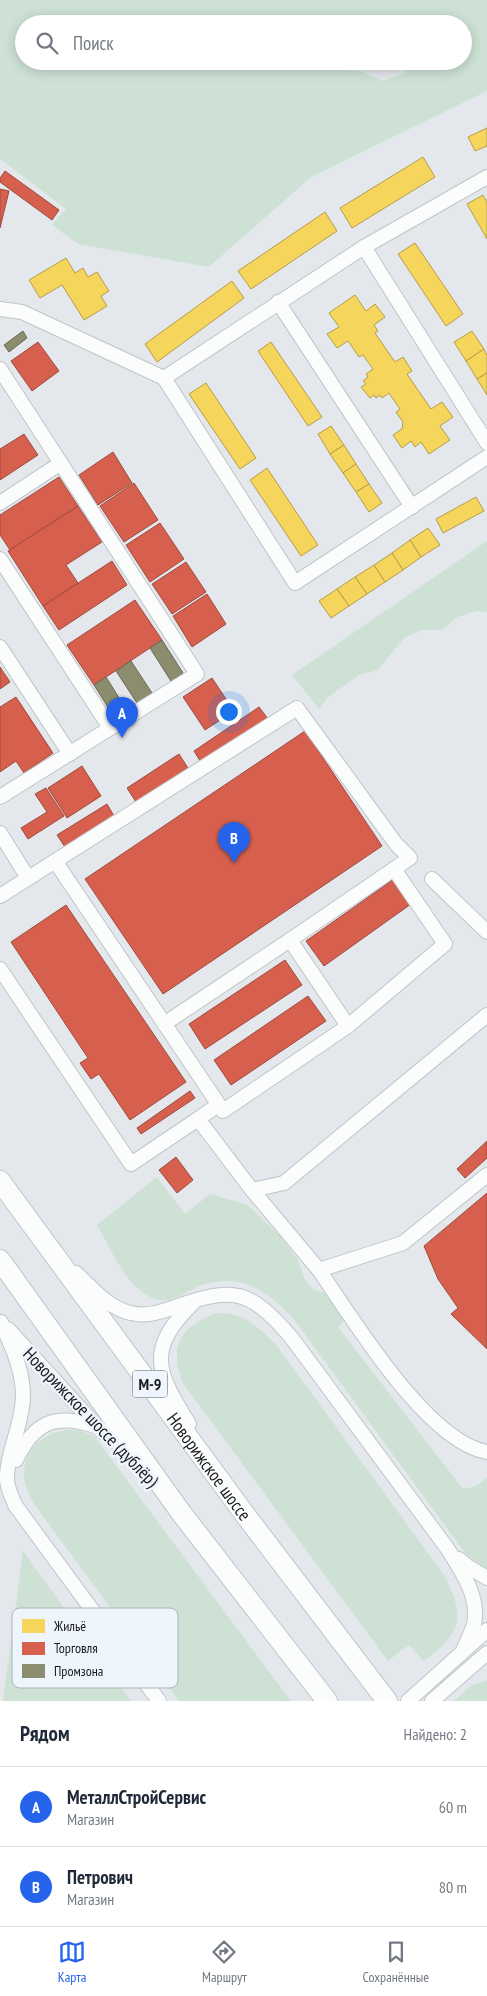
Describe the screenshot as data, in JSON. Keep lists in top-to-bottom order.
{
  "streets": {
    "highway": ["М-9", "Новорижское шоссе"],
    "street": ["Новорижское шоссе (дублёр)"]
  },
  "crossings": [
    ["М-9", "Новорижское шоссе"]
  ],
  "legend": ["Жильё", "Торговля", "Промзона"],
  "page": {
    "search": "Поиск",
    "pins": ["A", "B"],
    "heading": ["Рядом", "Найдено: 2"],
    "list": [
      {
        "mark": "A",
        "name": "МеталлСтройСервис",
        "note": "Магазин",
        "value": "60 m"
      },
      {
        "mark": "B",
        "name": "Петрович",
        "note": "Магазин",
        "value": "80 m"
      }
    ],
    "nav": ["Карта", "Маршрут", "Сохранённые"]
  }
}
